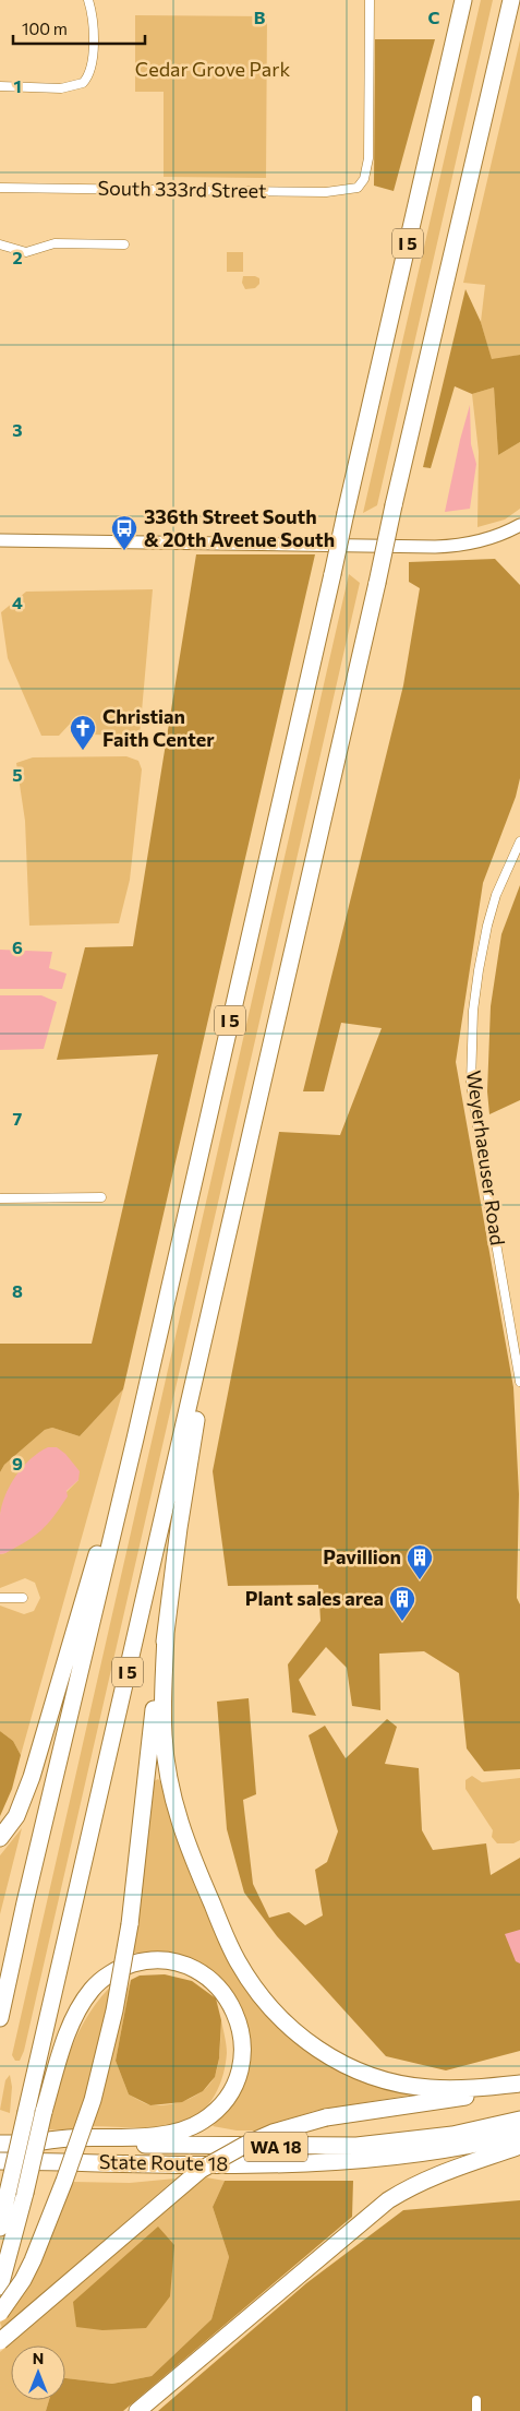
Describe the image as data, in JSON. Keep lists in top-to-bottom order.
{
  "streets": {
    "highway": ["I 5", "WA 18", "State Route 18"],
    "street": ["South 333rd Street", "Weyerhaeuser Road"]
  },
  "parks": ["Cedar Grove Park"],
  "places": {
    "bus stop": ["336th Street South & 20th Avenue South"],
    "church": ["Christian Faith Center"],
    "building": ["Pavillion", "Plant sales area"]
  },
  "scale_bar": "100 m",
  "north": "top",
  "grid": {
    "columns": ["B", "C"],
    "rows": [
      "1",
      "2",
      "3",
      "4",
      "5",
      "6",
      "7",
      "8",
      "9"
    ]
  }
}
